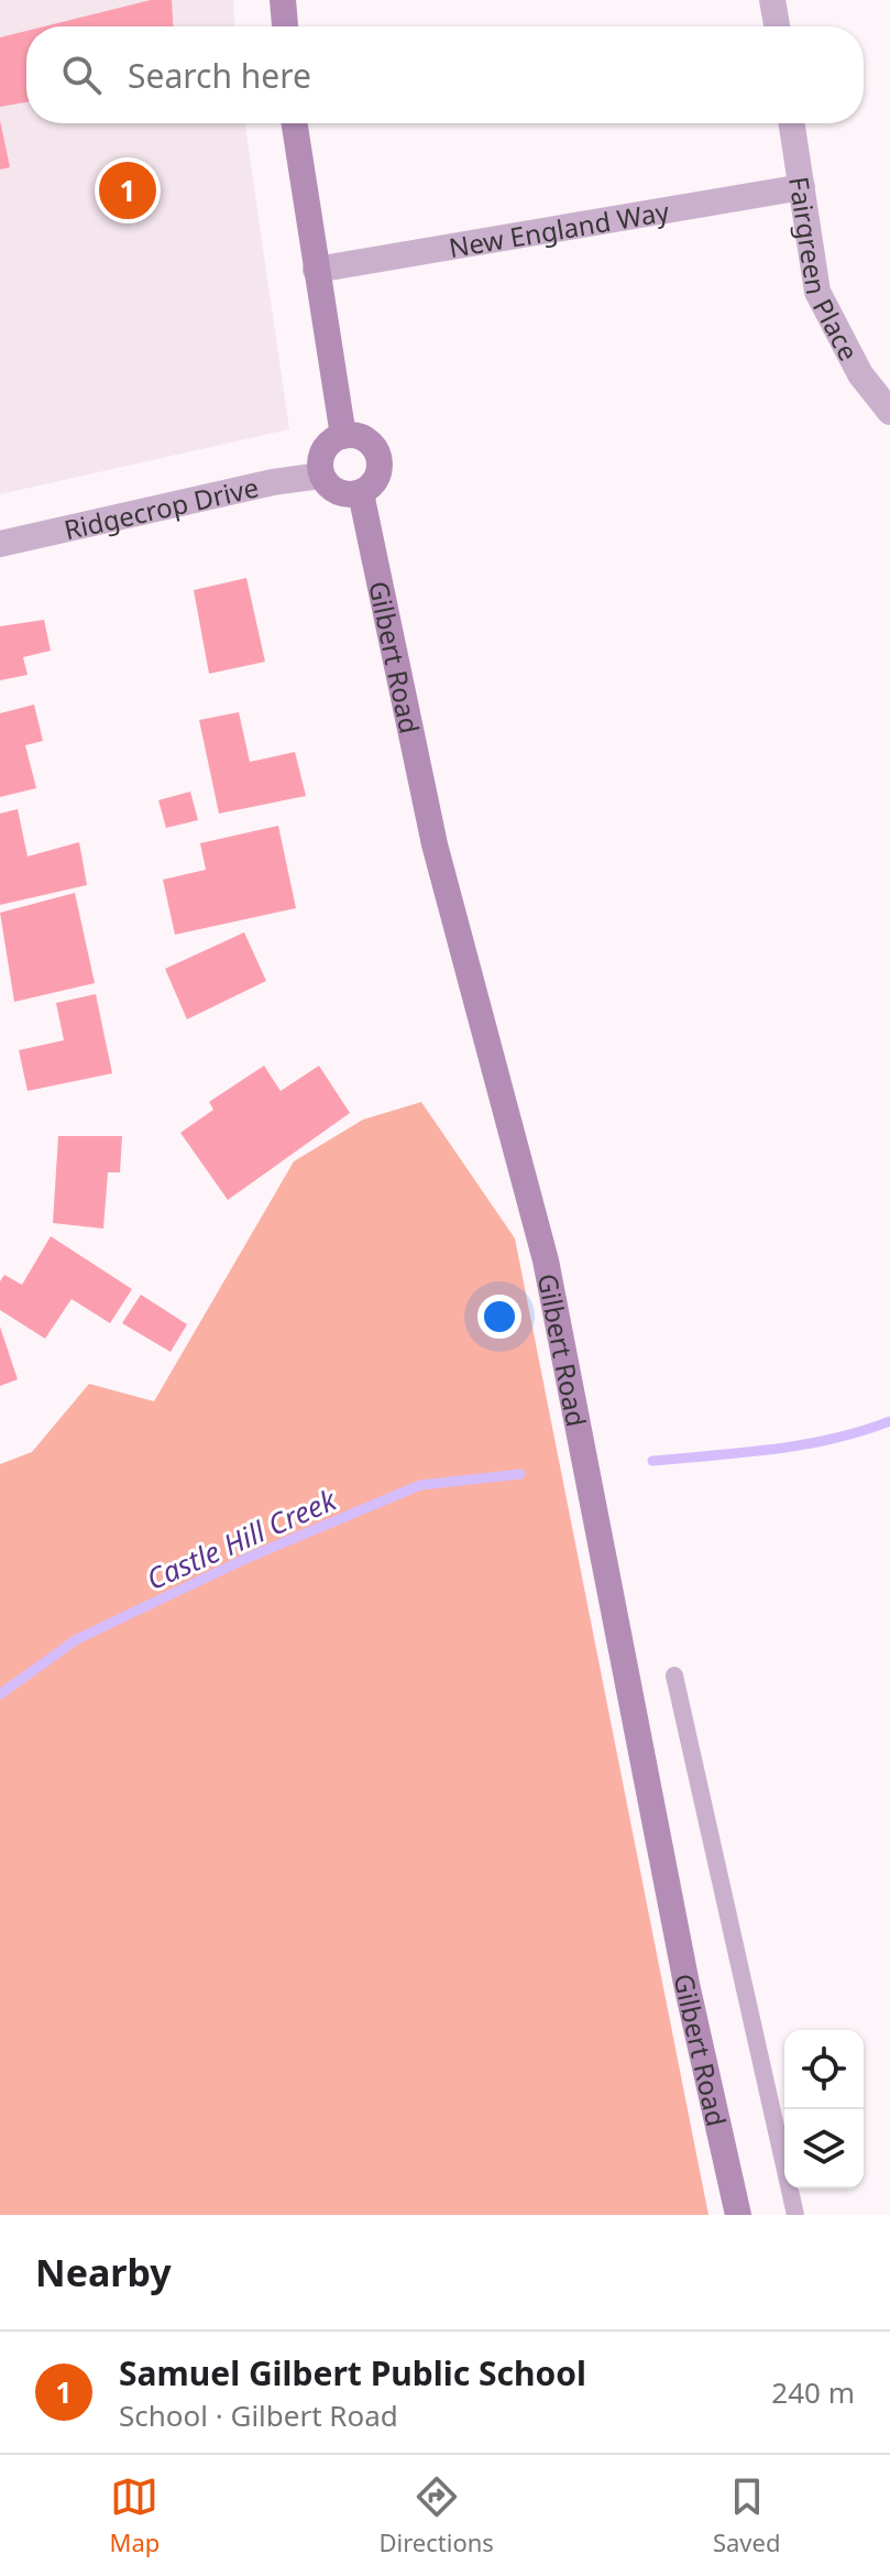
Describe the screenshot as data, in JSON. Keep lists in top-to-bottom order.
{
  "streets": {
    "main road": ["Gilbert Road"],
    "street": ["New England Way", "Fairgreen Place", "Ridgecrop Drive"]
  },
  "crossings": [
    ["New England Way", "Fairgreen Place"],
    ["Ridgecrop Drive", "Gilbert Road"]
  ],
  "water": ["Castle Hill Creek"],
  "page": {
    "search": "Search here",
    "pins": "1",
    "heading": "Nearby",
    "list": [
      {
        "mark": "1",
        "name": "Samuel Gilbert Public School",
        "note": "School · Gilbert Road",
        "value": "240 m"
      }
    ],
    "nav": ["Map", "Directions", "Saved"]
  }
}
